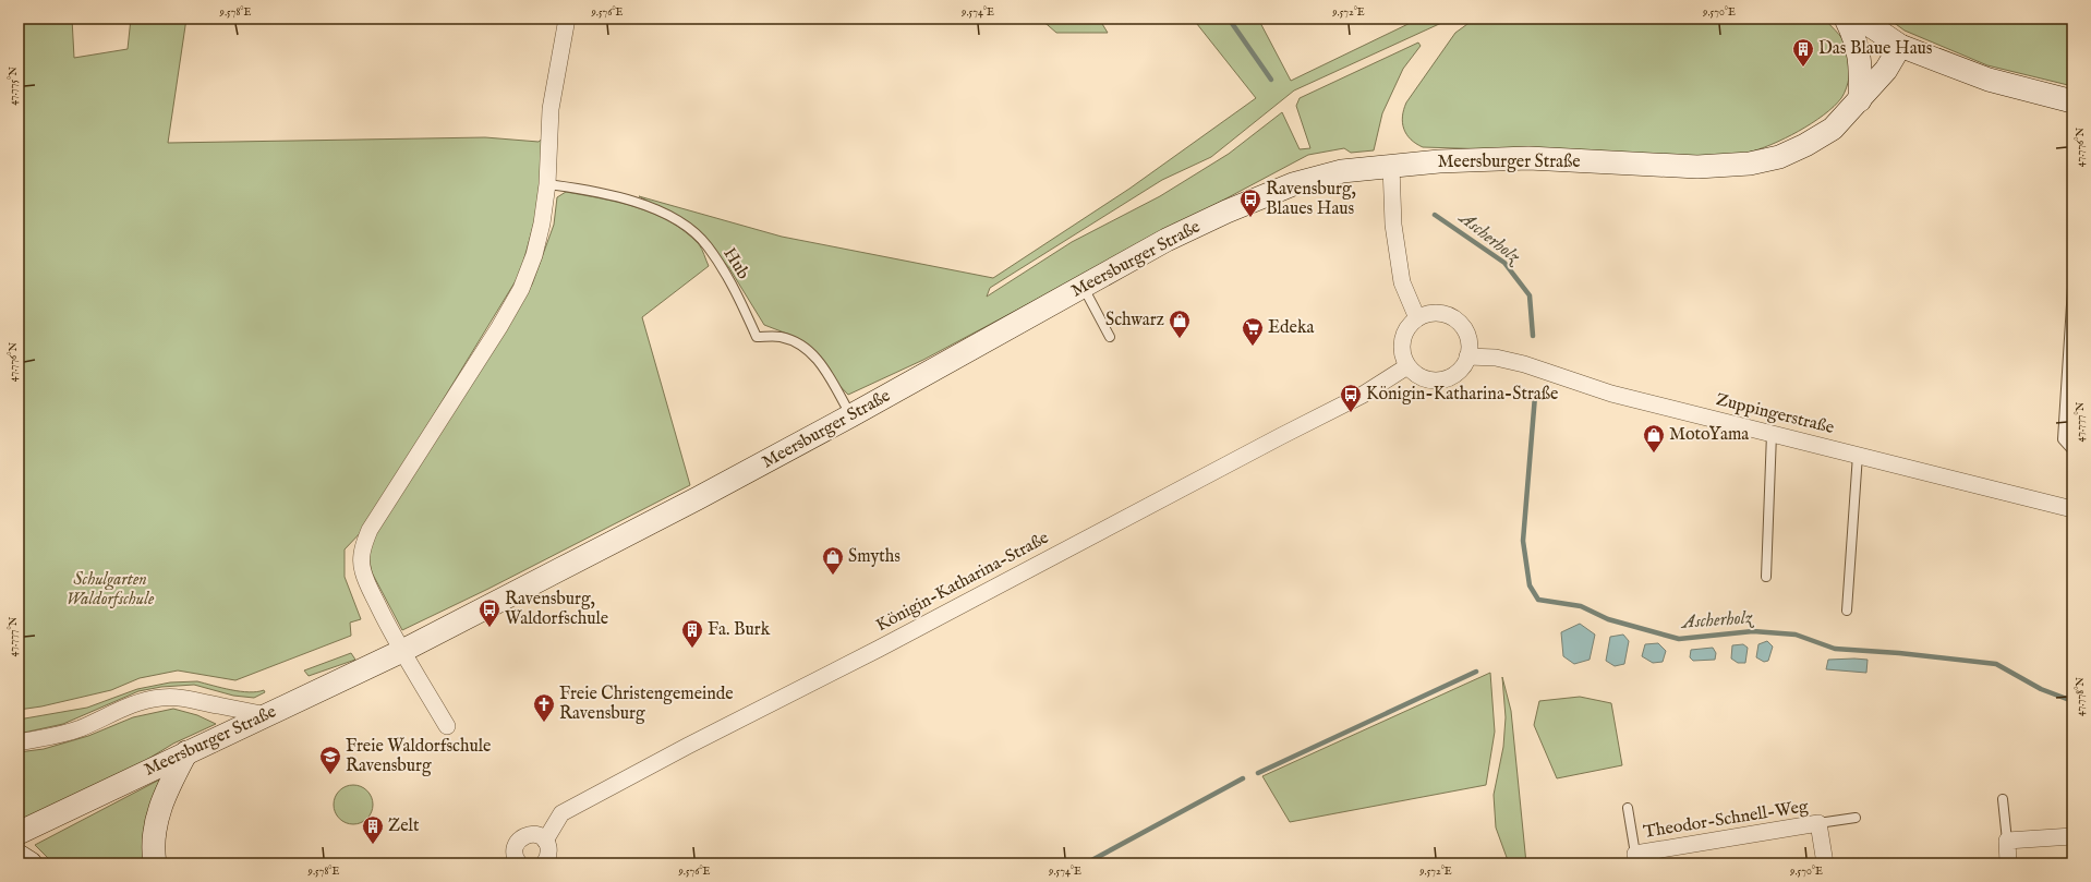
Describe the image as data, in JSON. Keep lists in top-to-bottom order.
{
  "streets": {
    "street": [
      "Meersburger Straße",
      "Zuppingerstraße",
      "Königin-Katharina-Straße",
      "Theodor-Schnell-Weg"
    ],
    "lane": ["Hub"]
  },
  "crossings": [
    ["Meersburger Straße", "Hub"],
    ["Zuppingerstraße", "Königin-Katharina-Straße"]
  ],
  "water": ["Ascherholz"],
  "parks": ["Schulgarten Waldorfschule"],
  "places": {
    "building": ["Das Blaue Haus", "Fa. Burk", "Zelt"],
    "bus stop": ["Ravensburg, Blaues Haus", "Königin-Katharina-Straße", "Ravensburg, Waldorfschule"],
    "shop": ["Schwarz", "MotoYama", "Smyths"],
    "supermarket": ["Edeka"],
    "church": ["Freie Christengemeinde Ravensburg"],
    "school or university": ["Freie Waldorfschule Ravensburg"]
  },
  "coordinates": [
    "9.578°E",
    "9.576°E",
    "9.574°E",
    "9.572°E",
    "9.570°E",
    "47.775°N",
    "47.776°N",
    "47.777°N",
    "47.778°N"
  ]
}
